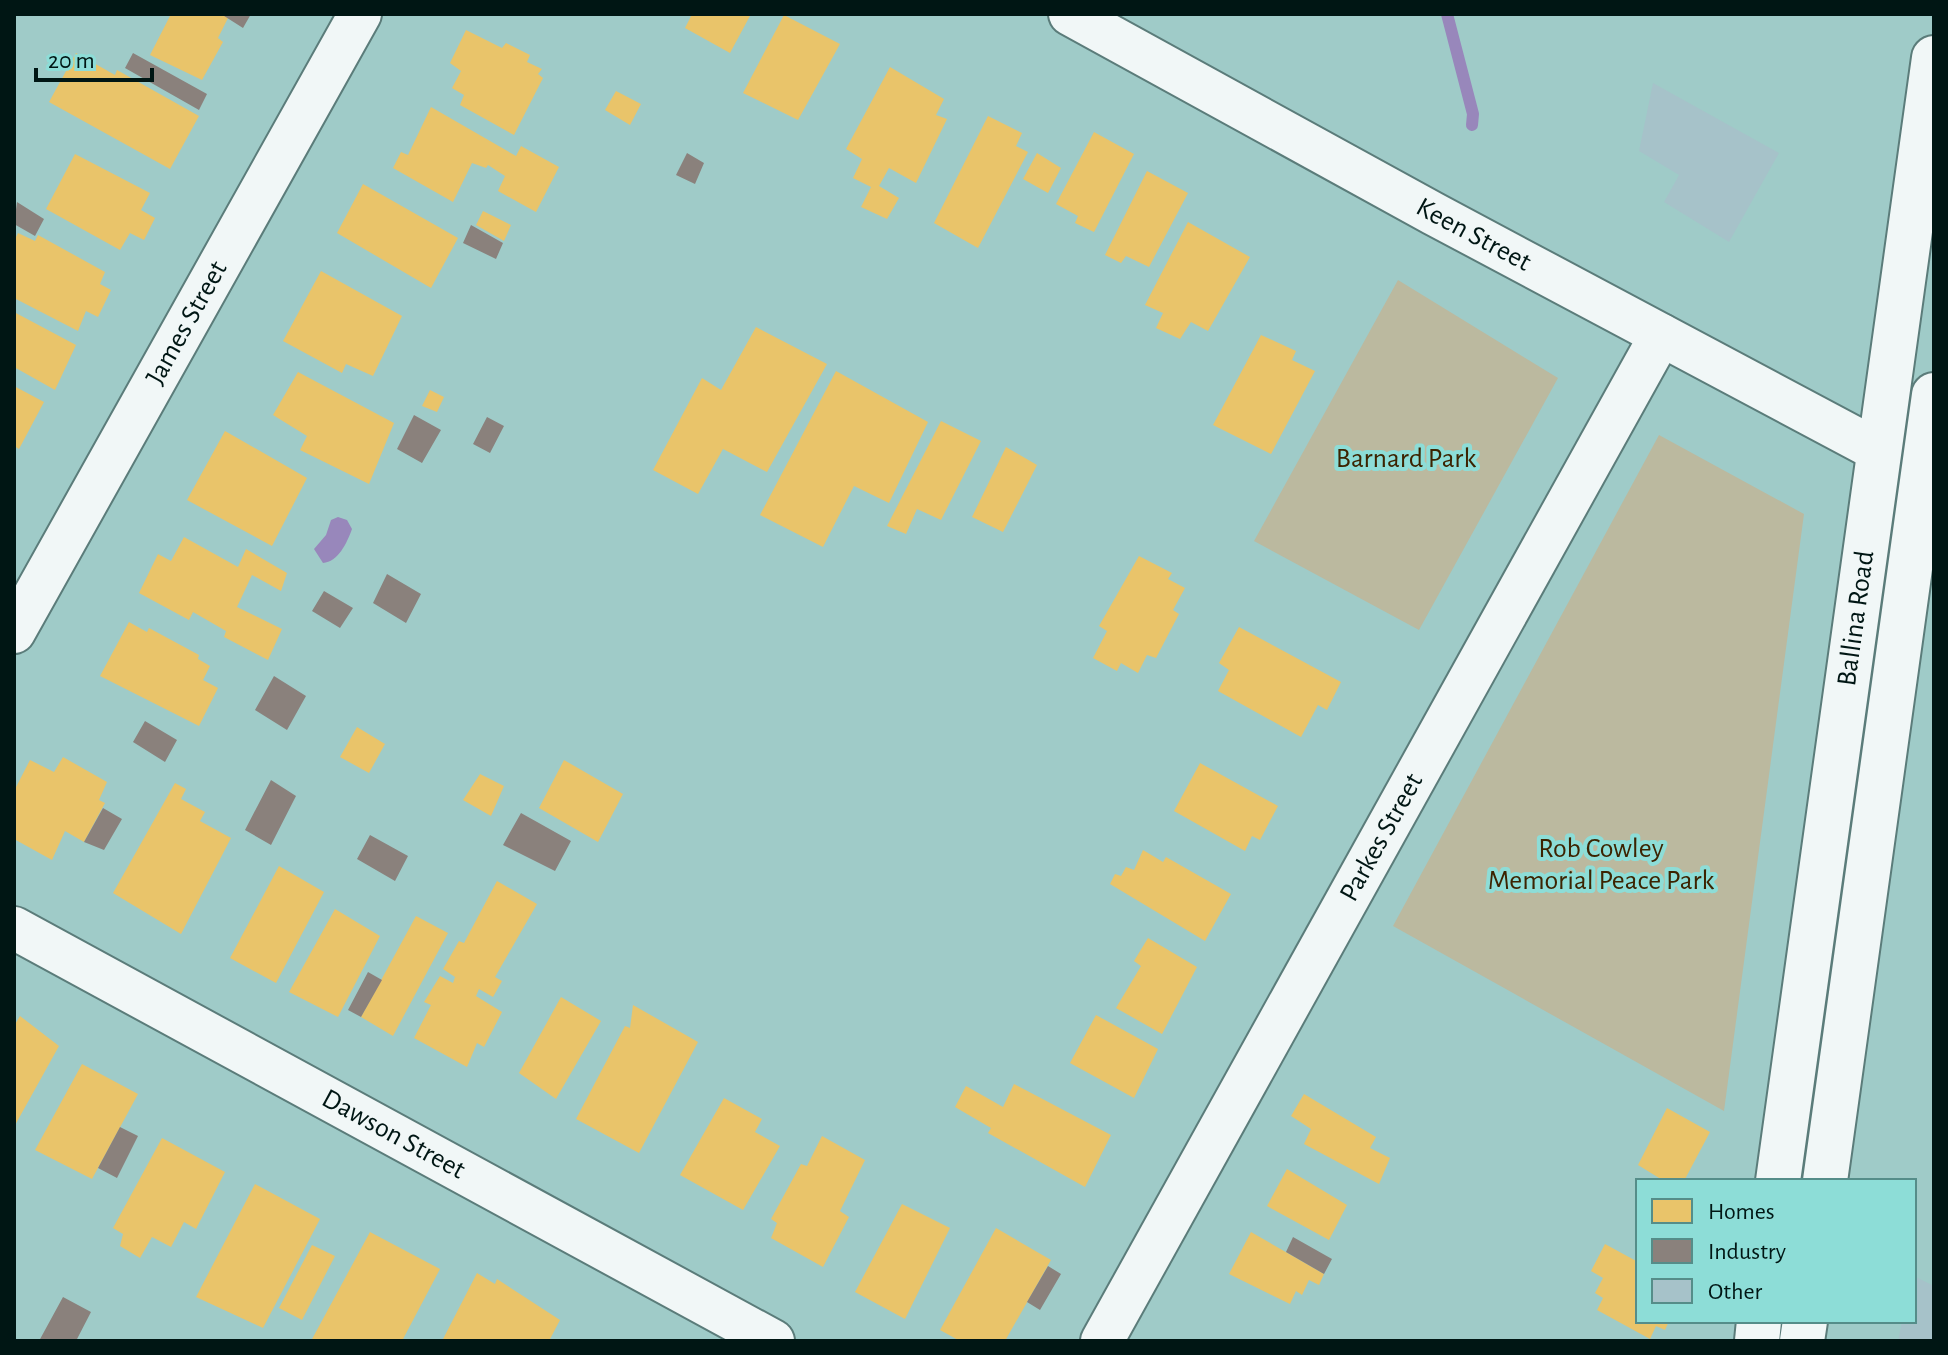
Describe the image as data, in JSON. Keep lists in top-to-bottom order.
{
  "streets": {
    "main road": ["Ballina Road"],
    "street": [
      "Keen Street",
      "James Street",
      "Parkes Street",
      "Dawson Street"
    ]
  },
  "crossings": [
    ["Keen Street", "Ballina Road"],
    ["Keen Street", "Parkes Street"]
  ],
  "parks": ["Barnard Park", "Rob Cowley Memorial Peace Park"],
  "legend": ["Homes", "Industry", "Other"],
  "scale_bar": "20 m"
}
